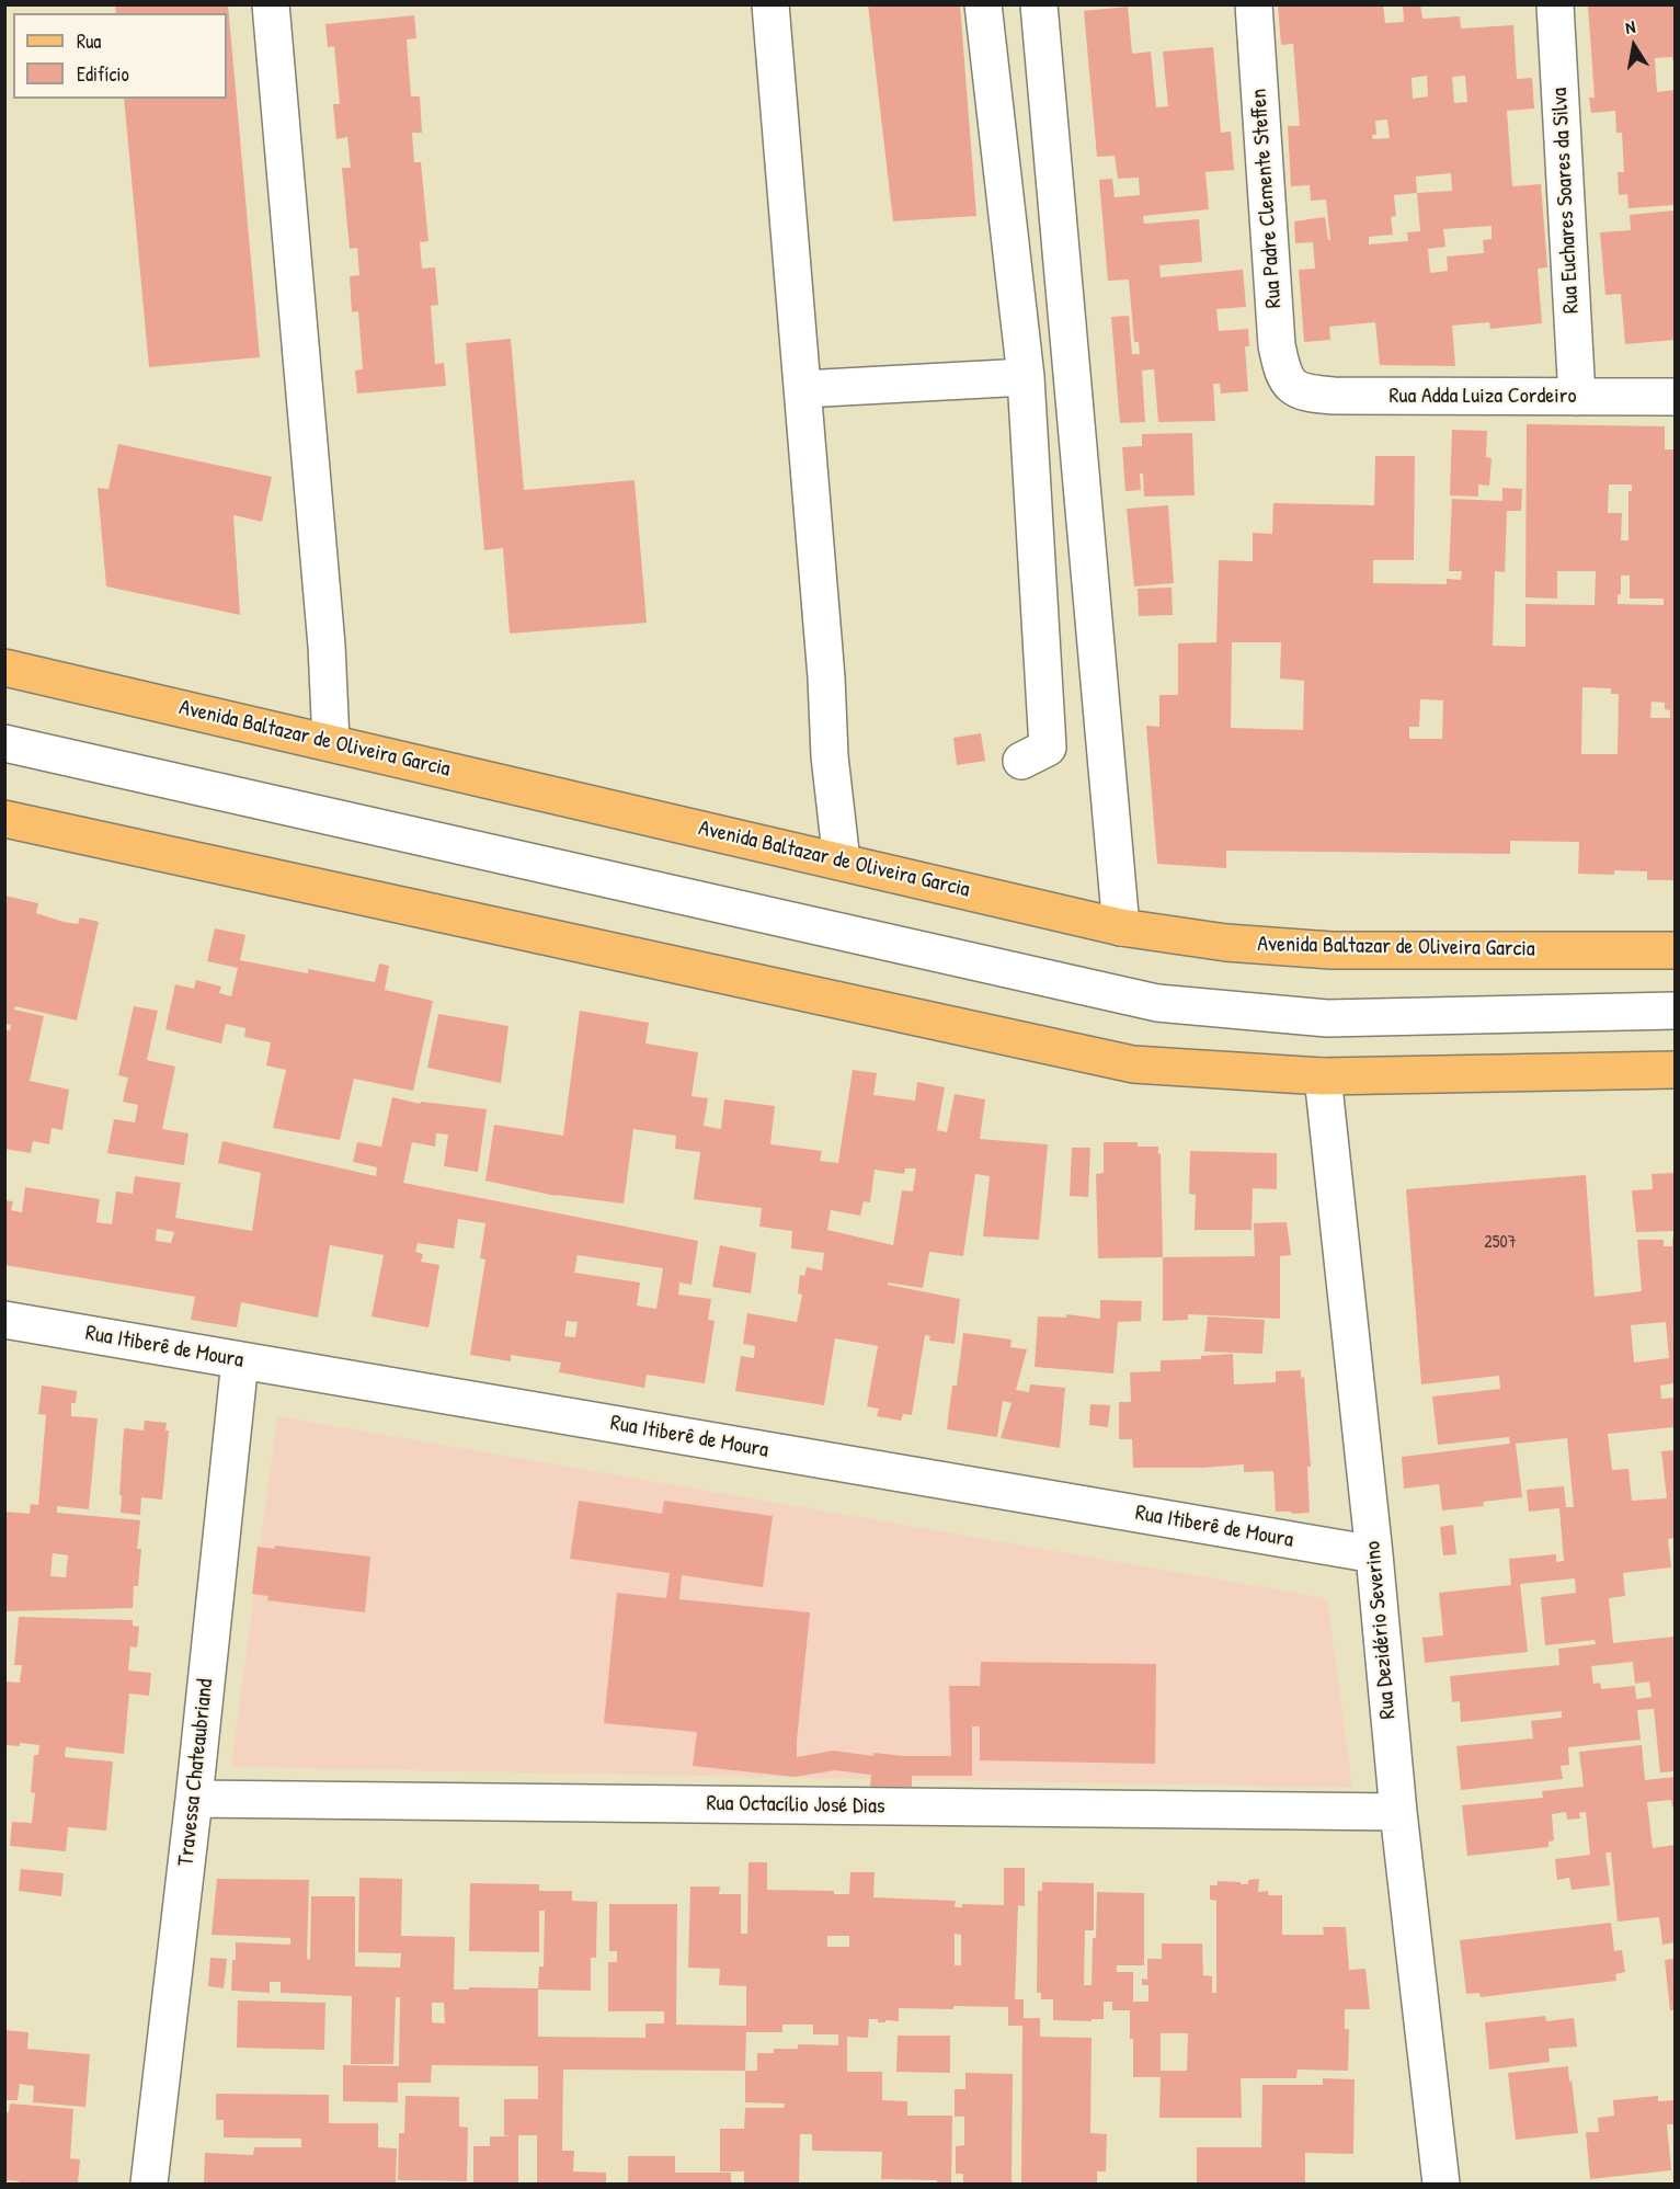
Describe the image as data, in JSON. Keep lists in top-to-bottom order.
{
  "streets": {
    "main road": ["Avenida Baltazar de Oliveira Garcia"],
    "street": [
      "Rua Padre Clemente Steffen",
      "Rua Euchares Soares da Silva",
      "Rua Adda Luiza Cordeiro",
      "Rua Itiberê de Moura",
      "Rua Dezidério Severino",
      "Travessa Chateaubriand",
      "Rua Octacílio José Dias"
    ]
  },
  "crossings": [
    ["Rua Padre Clemente Steffen", "Rua Adda Luiza Cordeiro"],
    ["Rua Euchares Soares da Silva", "Rua Adda Luiza Cordeiro"],
    ["Rua Itiberê de Moura", "Rua Dezidério Severino"],
    ["Rua Itiberê de Moura", "Travessa Chateaubriand"],
    ["Rua Dezidério Severino", "Rua Octacílio José Dias"],
    ["Travessa Chateaubriand", "Rua Octacílio José Dias"]
  ],
  "house_numbers": ["2507"],
  "legend": ["Rua", "Edifício"],
  "north": "top"
}
